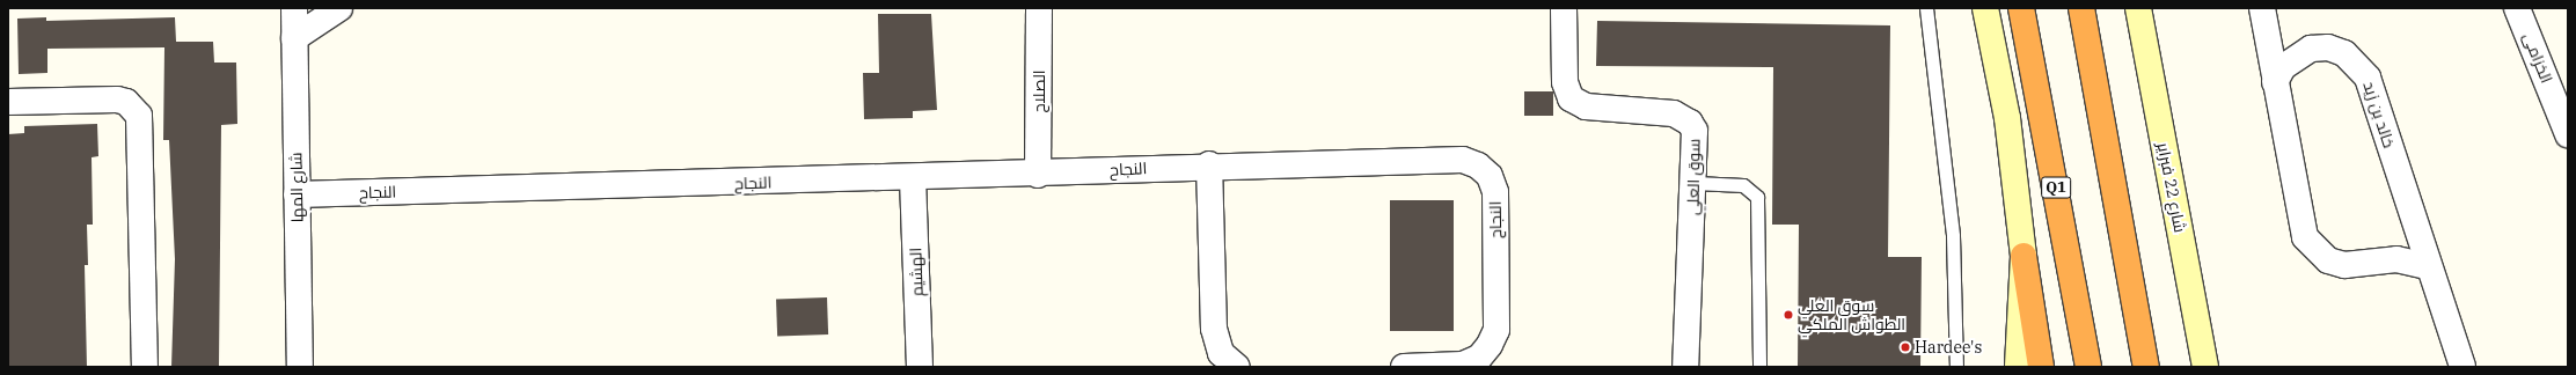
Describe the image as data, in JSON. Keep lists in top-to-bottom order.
{
  "streets": {
    "highway": ["Q1"],
    "main road": ["شارع 22 فبراير"],
    "street": [
      "الخزامى",
      "الصلاح",
      "خالد بن زيد",
      "النجاح",
      "سوق العلي",
      "شارع المها",
      "الهشيم"
    ]
  },
  "crossings": [
    ["الصلاح", "النجاح"],
    ["النجاح", "شارع المها"],
    ["النجاح", "الهشيم"]
  ],
  "places": ["سوق العلي الطواش الملكي", "Hardee's"]
}
